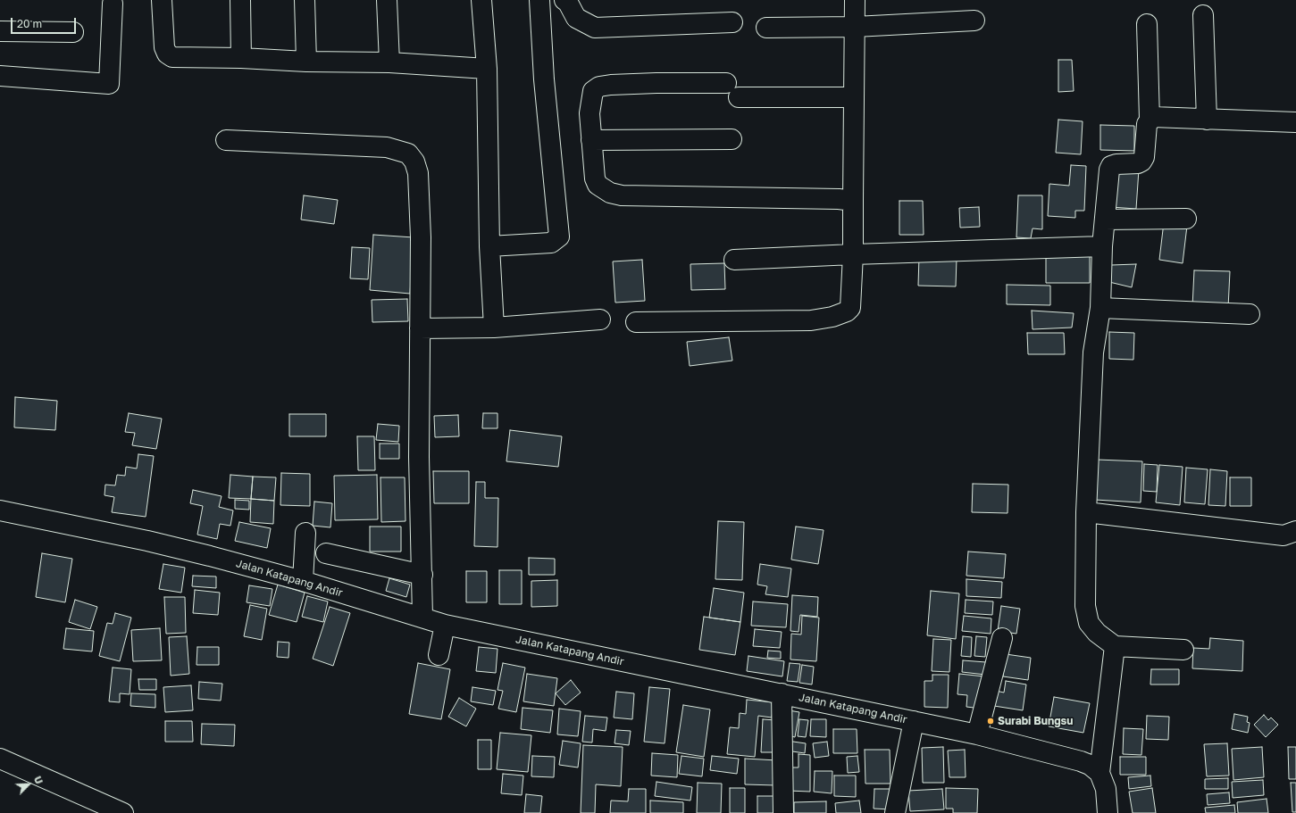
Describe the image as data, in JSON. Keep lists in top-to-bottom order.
{
  "streets": {
    "street": ["Jalan Katapang Andir"]
  },
  "places": ["Surabi Bungsu"],
  "scale_bar": "20 m",
  "north": "top right"
}
